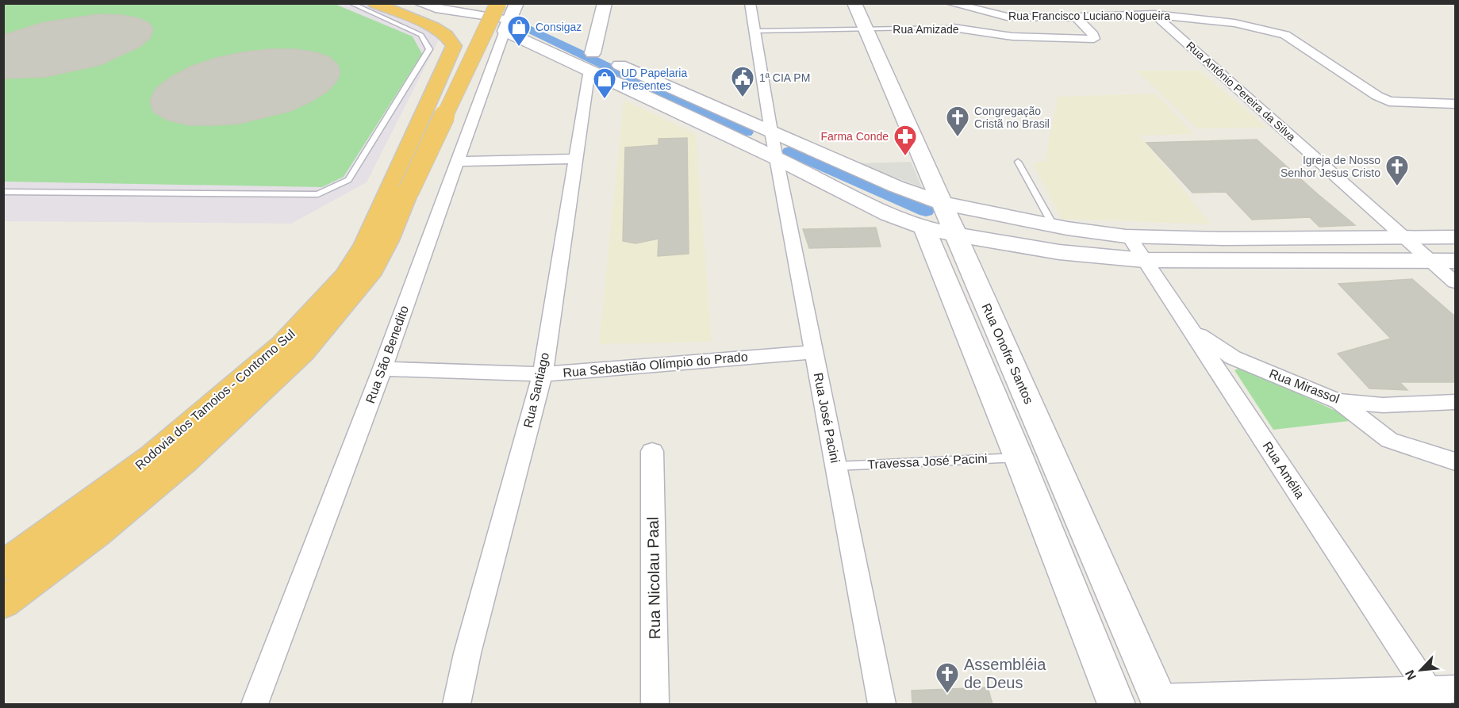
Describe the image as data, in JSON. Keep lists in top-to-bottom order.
{
  "streets": {
    "highway": ["Rodovia dos Tamoios - Contorno Sul"],
    "street": [
      "Rua Francisco Luciano Nogueira",
      "Rua Amizade",
      "Rua Antônio Pereira da Silva",
      "Rua Onofre Santos",
      "Rua São Benedito",
      "Rua Sebastião Olímpio do Prado",
      "Rua Mirassol",
      "Rua Santiago",
      "Rua José Pacini",
      "Rua Amélia",
      "Rua Nicolau Paal"
    ],
    "lane": ["Travessa José Pacini"]
  },
  "crossings": [
    ["Rua Francisco Luciano Nogueira", "Rua Amizade"],
    ["Rua Francisco Luciano Nogueira", "Rua Antônio Pereira da Silva"],
    ["Rua Amizade", "Rua Onofre Santos"],
    ["Rua Amizade", "Rua José Pacini"],
    ["Rua São Benedito", "Rua Sebastião Olímpio do Prado"],
    ["Rua São Benedito", "Rodovia dos Tamoios - Contorno Sul"],
    ["Rua Sebastião Olímpio do Prado", "Rua Santiago"],
    ["Rua Sebastião Olímpio do Prado", "Rua José Pacini"],
    ["Rua Mirassol", "Rua Amélia"],
    ["Rua José Pacini", "Travessa José Pacini"]
  ],
  "places": {
    "shop": ["Consigaz", "UD Papelaria Presentes"],
    "public building": ["1ª CIA PM"],
    "church": ["Congregação Cristã no Brasil", "Igreja de Nosso Senhor Jesus Cristo", "Assembléia de Deus"],
    "pharmacy": ["Farma Conde"]
  },
  "north": "bottom left"
}
